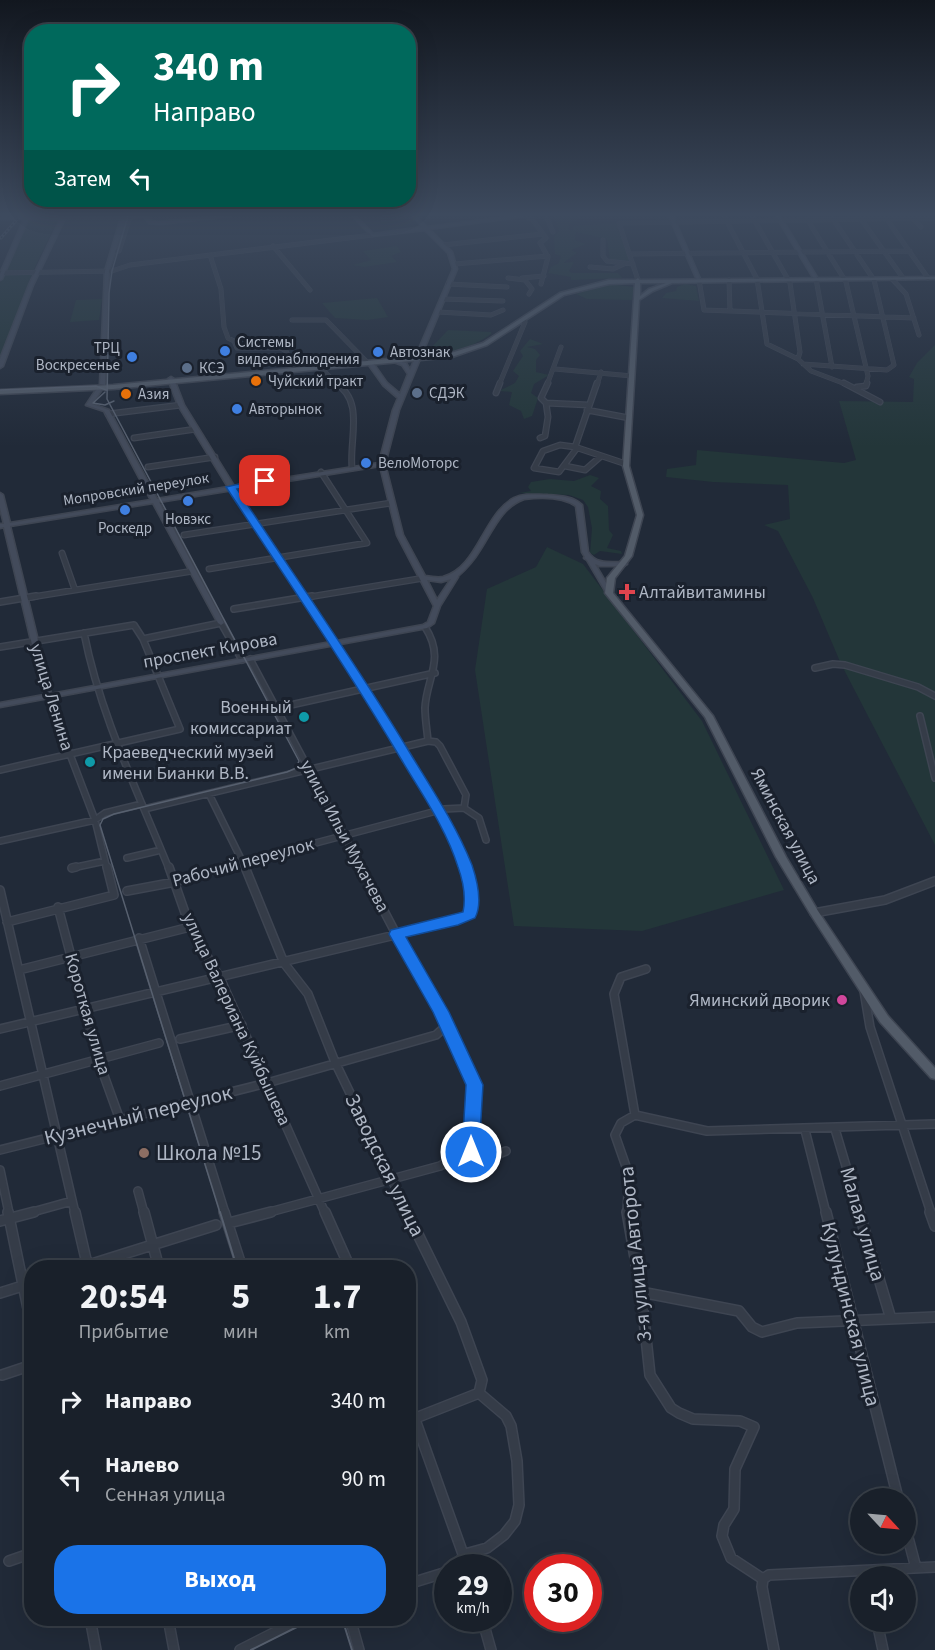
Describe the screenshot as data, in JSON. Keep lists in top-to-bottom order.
{
  "streets": {
    "main road": [
      "Мопровский переулок",
      "проспект Кирова",
      "улица Ленина",
      "Яминская улица"
    ],
    "street": [
      "улица Ильи Мухачева",
      "Рабочий переулок",
      "Короткая улица",
      "улица Валериана Куйбышева",
      "Кузнечный переулок",
      "Заводская улица",
      "Малая улица",
      "3-я улица Авторота",
      "Кулундинская улица"
    ]
  },
  "crossings": [
    ["Мопровский переулок", "улица Ленина"],
    ["проспект Кирова", "улица Ленина"],
    ["проспект Кирова", "улица Ильи Мухачева"],
    ["проспект Кирова", "улица Валериана Куйбышева"],
    ["улица Ленина", "Короткая улица"],
    ["улица Ильи Мухачева", "Рабочий переулок"],
    ["улица Ильи Мухачева", "Кузнечный переулок"],
    ["Рабочий переулок", "улица Валериана Куйбышева"],
    ["Рабочий переулок", "Заводская улица"],
    ["Короткая улица", "Кузнечный переулок"],
    ["улица Валериана Куйбышева", "Кузнечный переулок"],
    ["Кузнечный переулок", "Заводская улица"]
  ],
  "places": {
    "other": [
      "Системы видеонаблюдения",
      "Автознак",
      "ТРЦ Воскресенье",
      "КСЭ",
      "Чуйский тракт",
      "СДЭК",
      "Азия",
      "Авторынок",
      "ВелоМоторс",
      "Новэкс",
      "Роскедр",
      "Военный комиссариат",
      "Краеведческий музей имени Бианки В.В.",
      "Яминский дворик",
      "Школа №15"
    ],
    "health": ["Алтайвитамины"]
  },
  "north": "bottom right",
  "page": {
    "turn": ["340 m", "Направо"],
    "then": "Затем",
    "eta": [
      "20:54",
      "Прибытие",
      "5",
      "мин",
      "1.7",
      "km"
    ],
    "list": [
      {
        "name": "Направо",
        "value": "340 m"
      },
      {
        "name": "Налево",
        "note": "Сенная улица",
        "value": "90 m"
      }
    ],
    "buttons": "Выход",
    "speed": "29 km/h",
    "limit": "30"
  }
}
